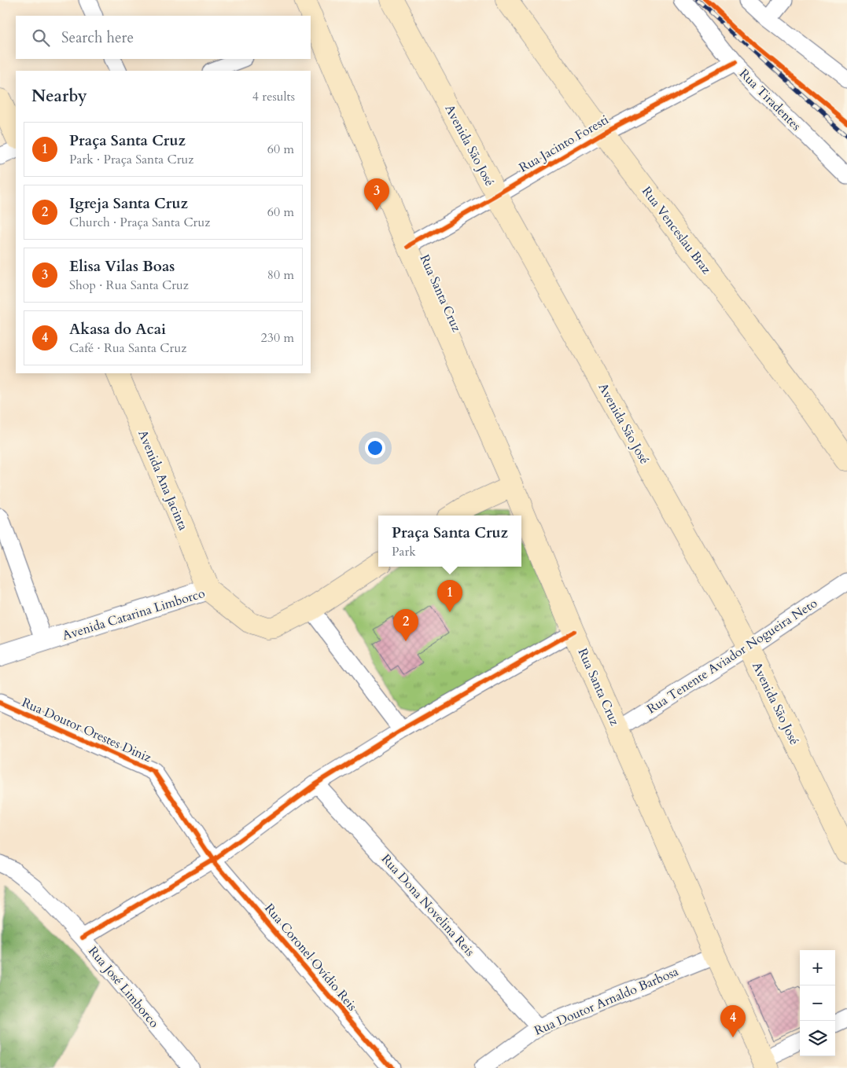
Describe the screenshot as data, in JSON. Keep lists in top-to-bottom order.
{
  "streets": {
    "main road": [
      "Avenida São José",
      "Rua Venceslau Braz",
      "Rua Santa Cruz",
      "Avenida Ana Jacinta",
      "Avenida Catarina Limborco"
    ],
    "street": [
      "Rua Tiradentes",
      "Rua Jacinto Foresti",
      "Rua Tenente Aviador Nogueira Neto",
      "Rua Doutor Orestes Diniz",
      "Rua Dona Novelina Reis",
      "Rua Coronel Ovídio Reis",
      "Rua José Limborco",
      "Rua Doutor Arnaldo Barbosa"
    ]
  },
  "crossings": [
    ["Rua Tiradentes", "Rua Jacinto Foresti"],
    ["Rua Jacinto Foresti", "Avenida São José"],
    ["Rua Jacinto Foresti", "Rua Venceslau Braz"],
    ["Rua Jacinto Foresti", "Rua Santa Cruz"],
    ["Avenida São José", "Rua Tenente Aviador Nogueira Neto"],
    ["Rua Santa Cruz", "Rua Tenente Aviador Nogueira Neto"],
    ["Rua Santa Cruz", "Rua Doutor Arnaldo Barbosa"],
    ["Avenida Ana Jacinta", "Avenida Catarina Limborco"],
    ["Rua Doutor Orestes Diniz", "Rua Coronel Ovídio Reis"],
    ["Rua Dona Novelina Reis", "Rua Doutor Arnaldo Barbosa"]
  ],
  "page": {
    "search": "Search here",
    "heading": ["Nearby", "4 results"],
    "list": [
      {
        "mark": "1",
        "name": "Praça Santa Cruz",
        "note": "Park · Praça Santa Cruz",
        "value": "60 m"
      },
      {
        "mark": "2",
        "name": "Igreja Santa Cruz",
        "note": "Church · Praça Santa Cruz",
        "value": "60 m"
      },
      {
        "mark": "3",
        "name": "Elisa Vilas Boas",
        "note": "Shop · Rua Santa Cruz",
        "value": "80 m"
      },
      {
        "mark": "4",
        "name": "Akasa do Acai",
        "note": "Café · Rua Santa Cruz",
        "value": "230 m"
      }
    ],
    "pins": [
      "3",
      "1",
      "2",
      "4"
    ],
    "popup": ["Praça Santa Cruz", "Park"],
    "map_buttons": ["+", "−"]
  }
}
